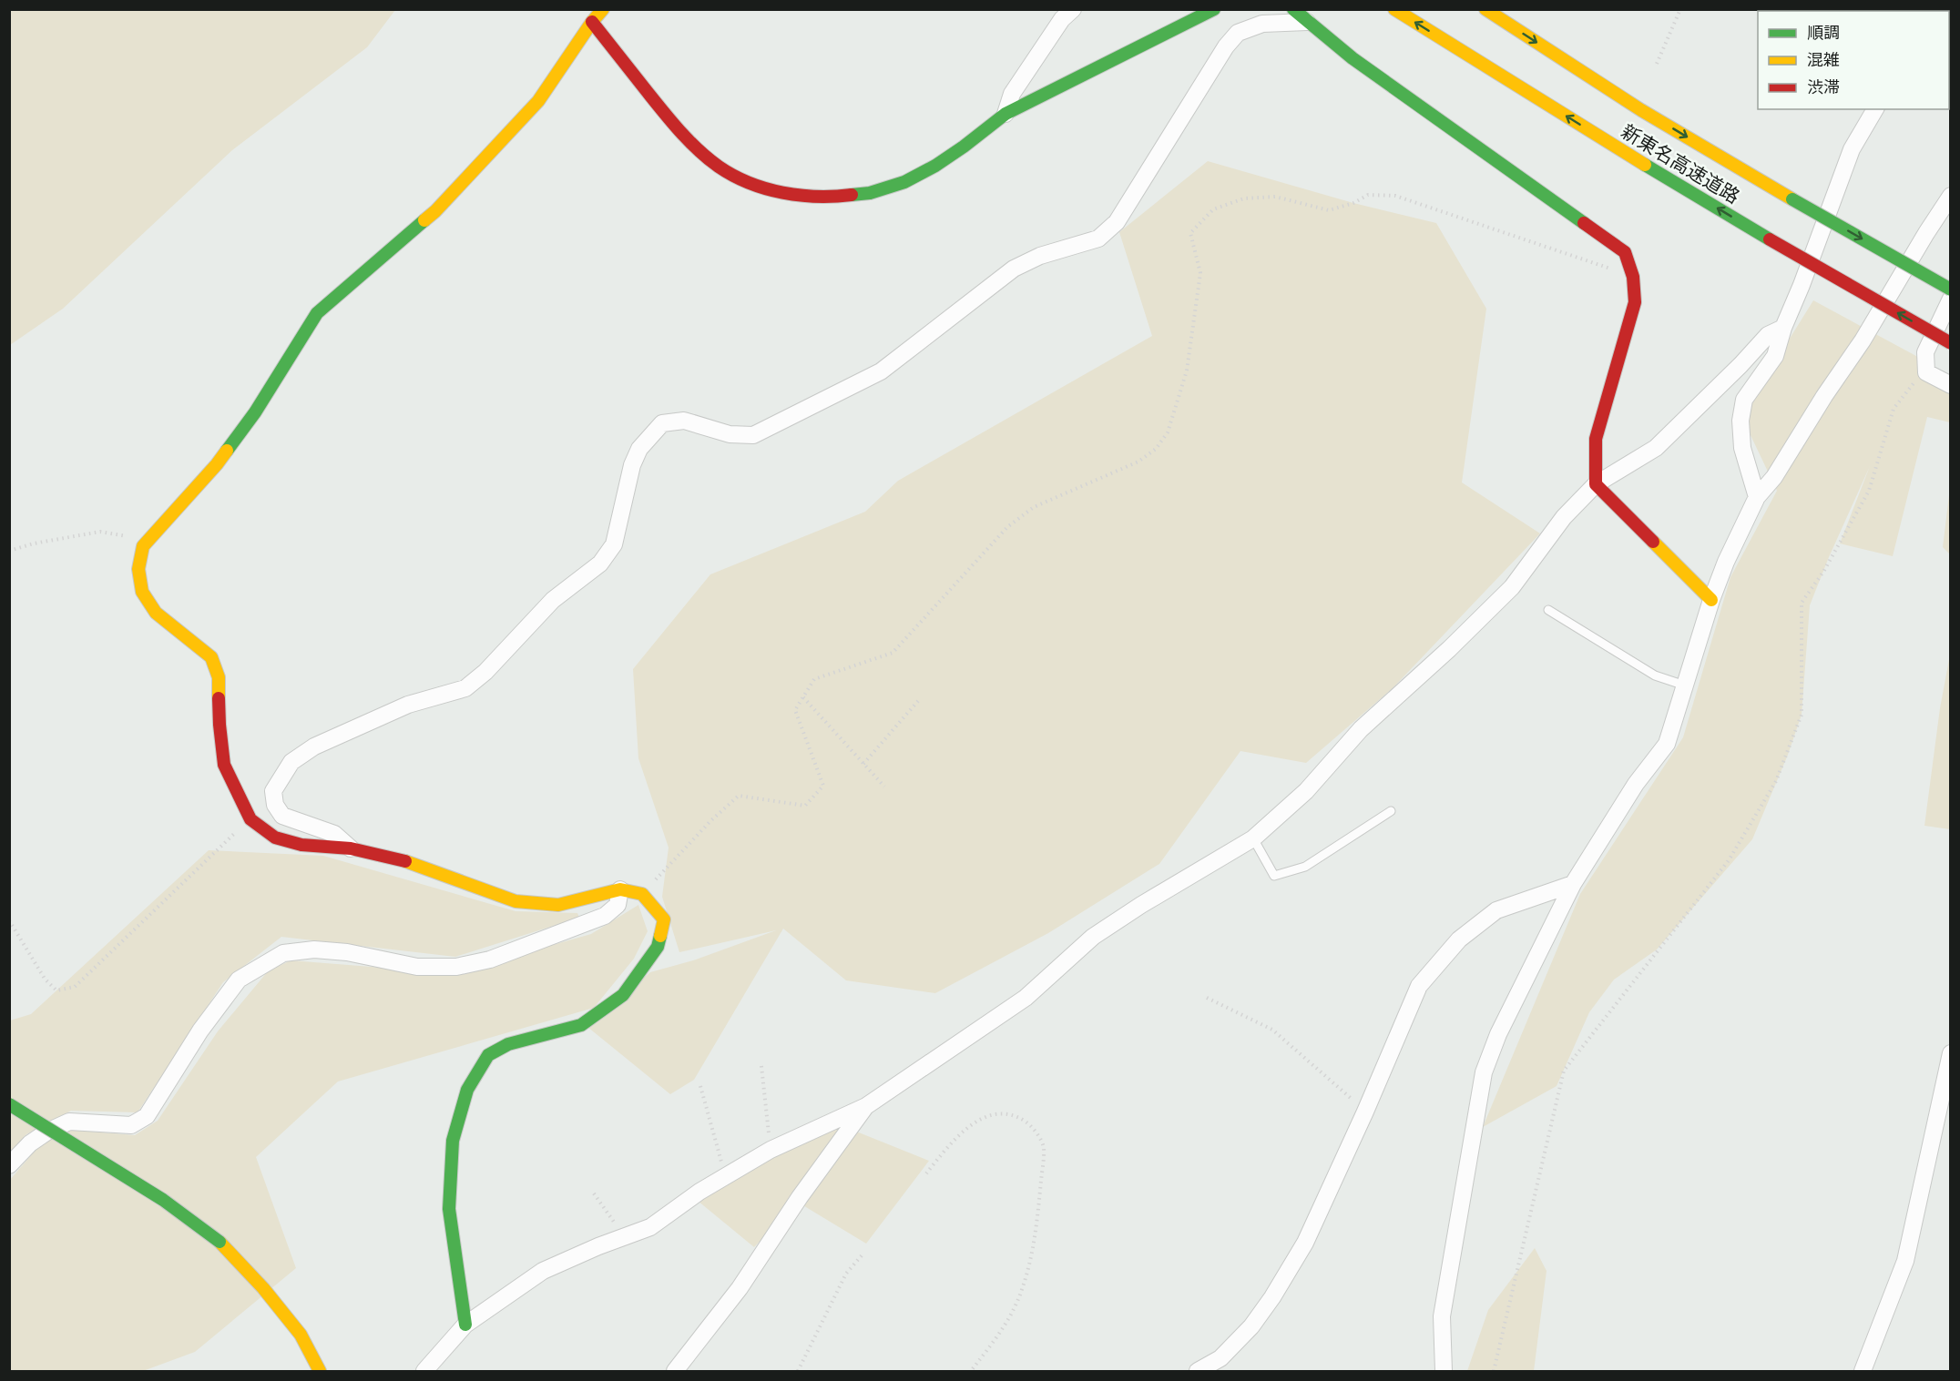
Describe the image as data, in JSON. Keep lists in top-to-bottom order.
{
  "streets": {
    "main road": ["新東名高速道路"]
  },
  "legend": ["順調", "混雑", "渋滞"]
}
